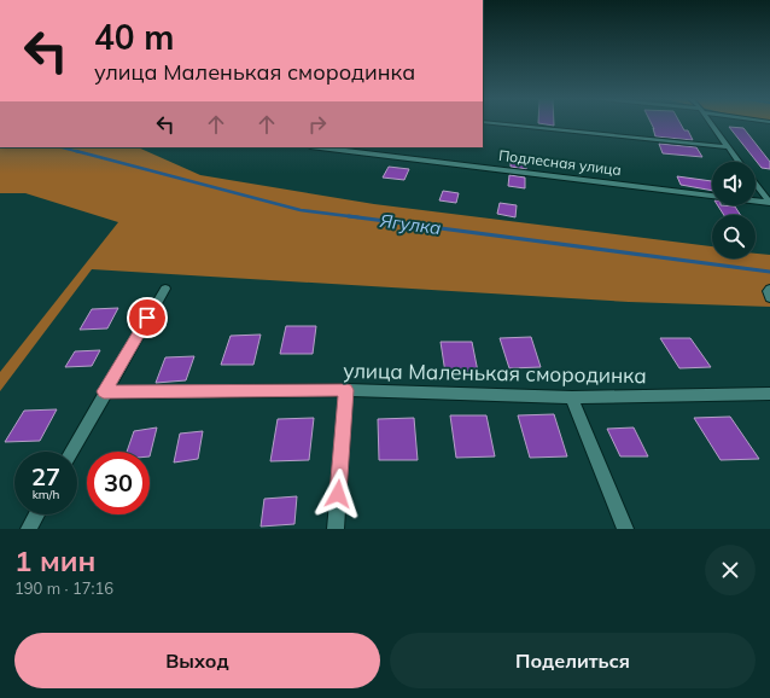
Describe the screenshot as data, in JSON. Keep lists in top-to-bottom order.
{
  "streets": {
    "street": ["Подлесная улица", "улица Маленькая смородинка"]
  },
  "water": ["Ягулка"],
  "page": {
    "turn": ["40 m", "улица Маленькая смородинка"],
    "speed": "27 km/h",
    "limit": "30",
    "heading": ["1 мин", "190 m · 17:16"],
    "buttons": ["Выход", "Поделиться"]
  }
}
